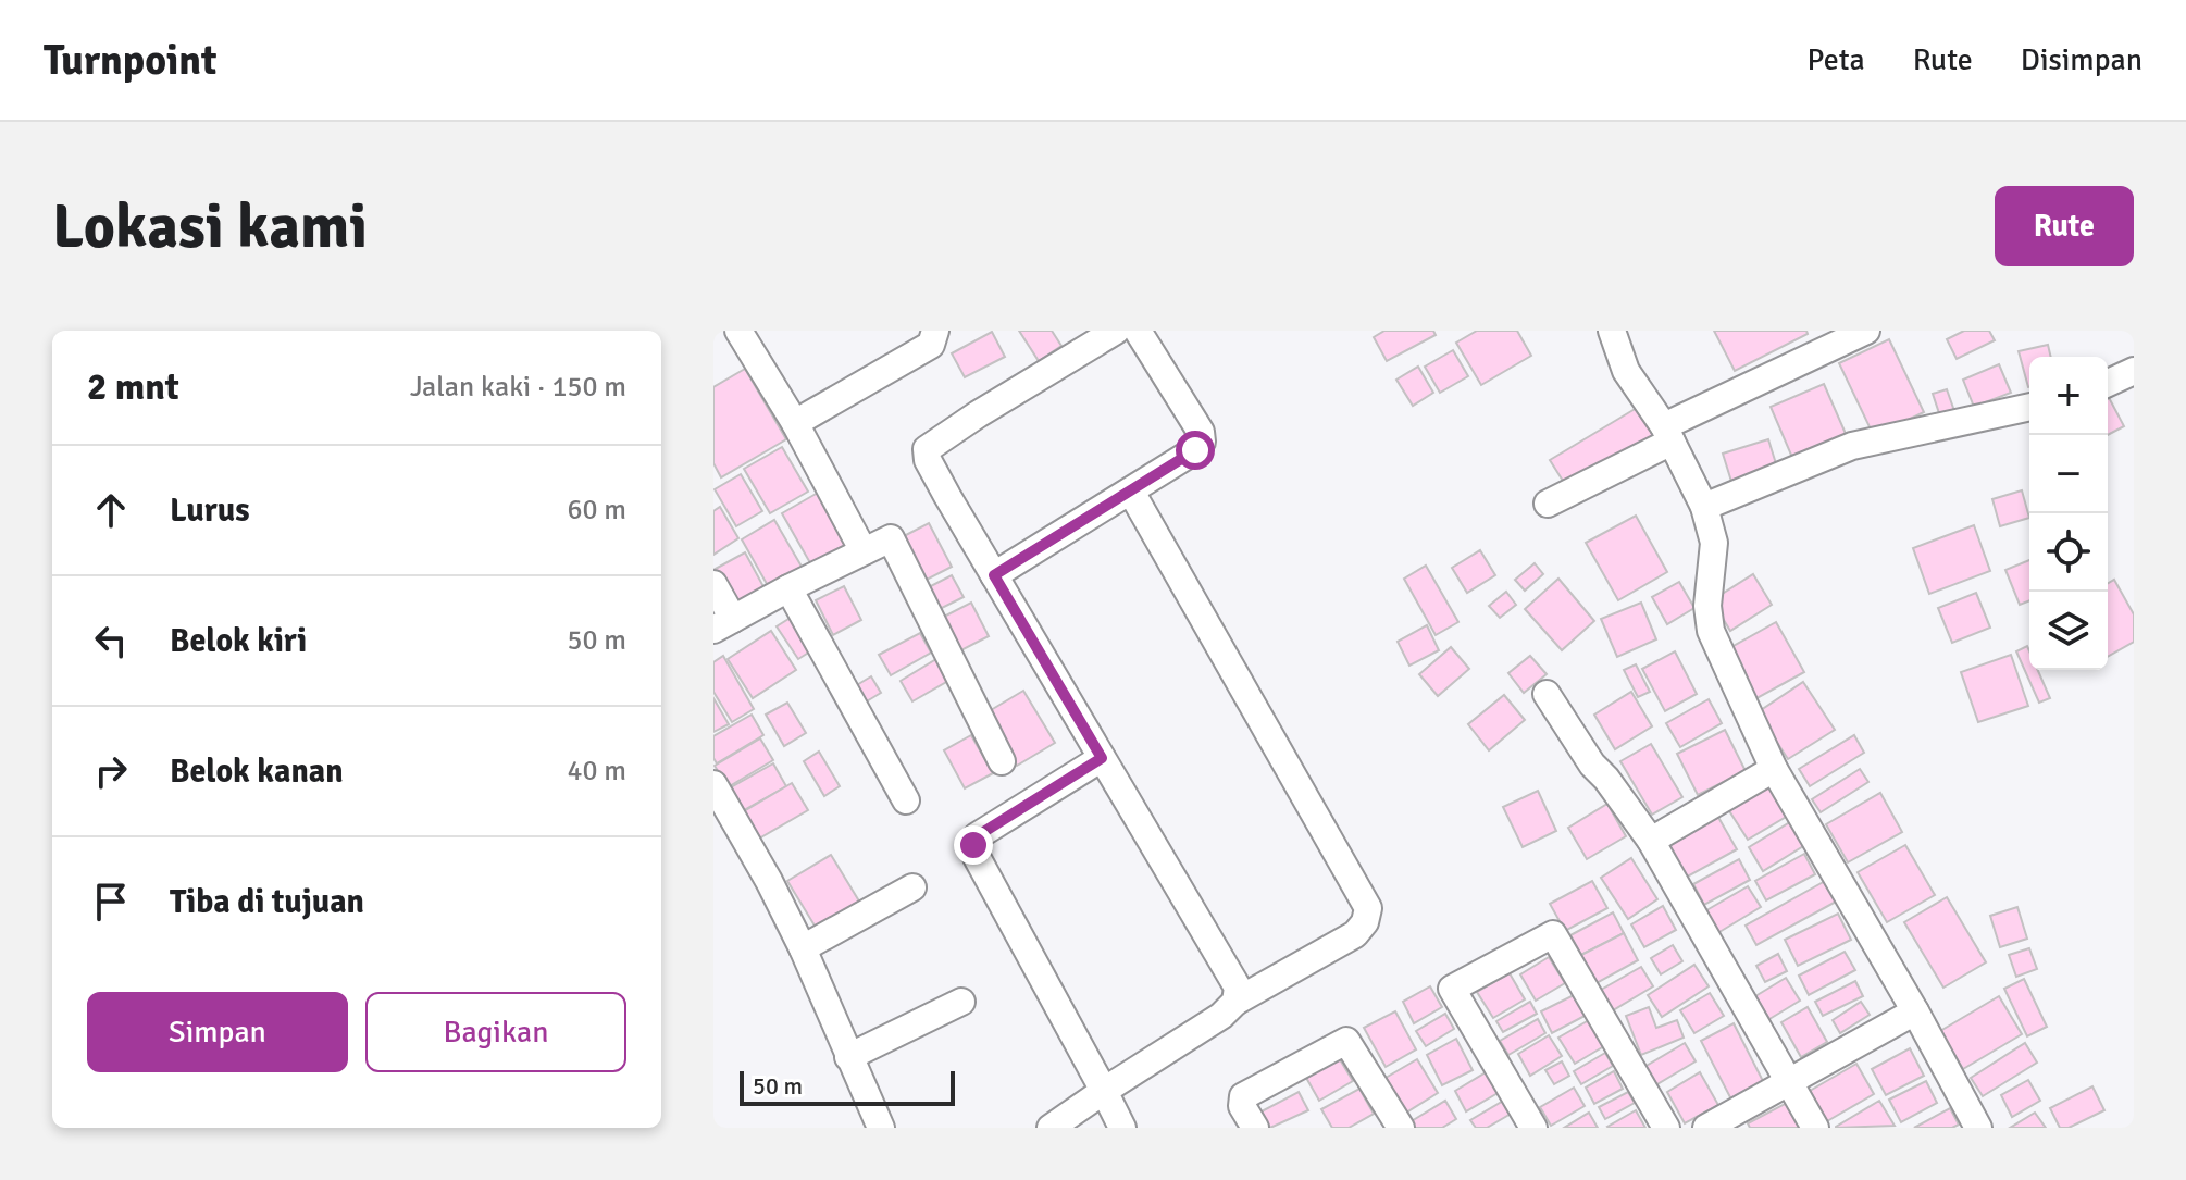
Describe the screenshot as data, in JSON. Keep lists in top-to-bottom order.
{
  "scale_bar": "50 m",
  "page": {
    "header": "Turnpoint",
    "nav": ["Peta", "Rute", "Disimpan"],
    "buttons": [
      "Rute",
      ["Simpan", "Bagikan"]
    ],
    "title": "Lokasi kami",
    "heading": ["2 mnt", "Jalan kaki · 150 m"],
    "map_buttons": ["+", "−"],
    "list": [
      ["Lurus", "60 m"],
      ["Belok kiri", "50 m"],
      ["Belok kanan", "40 m"],
      "Tiba di tujuan"
    ],
    "scale": "50 m"
  }
}
